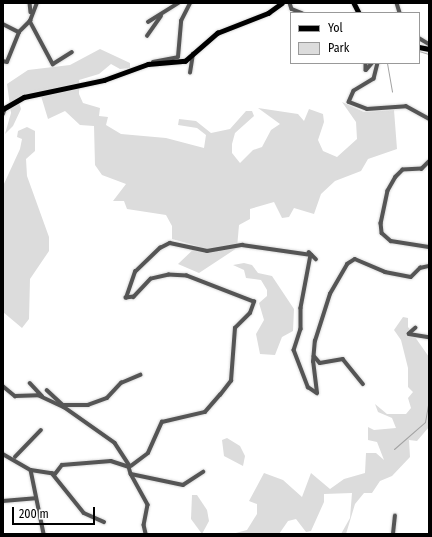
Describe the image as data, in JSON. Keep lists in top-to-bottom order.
{
  "legend": ["Yol", "Park"],
  "scale_bar": "200 m"
}
